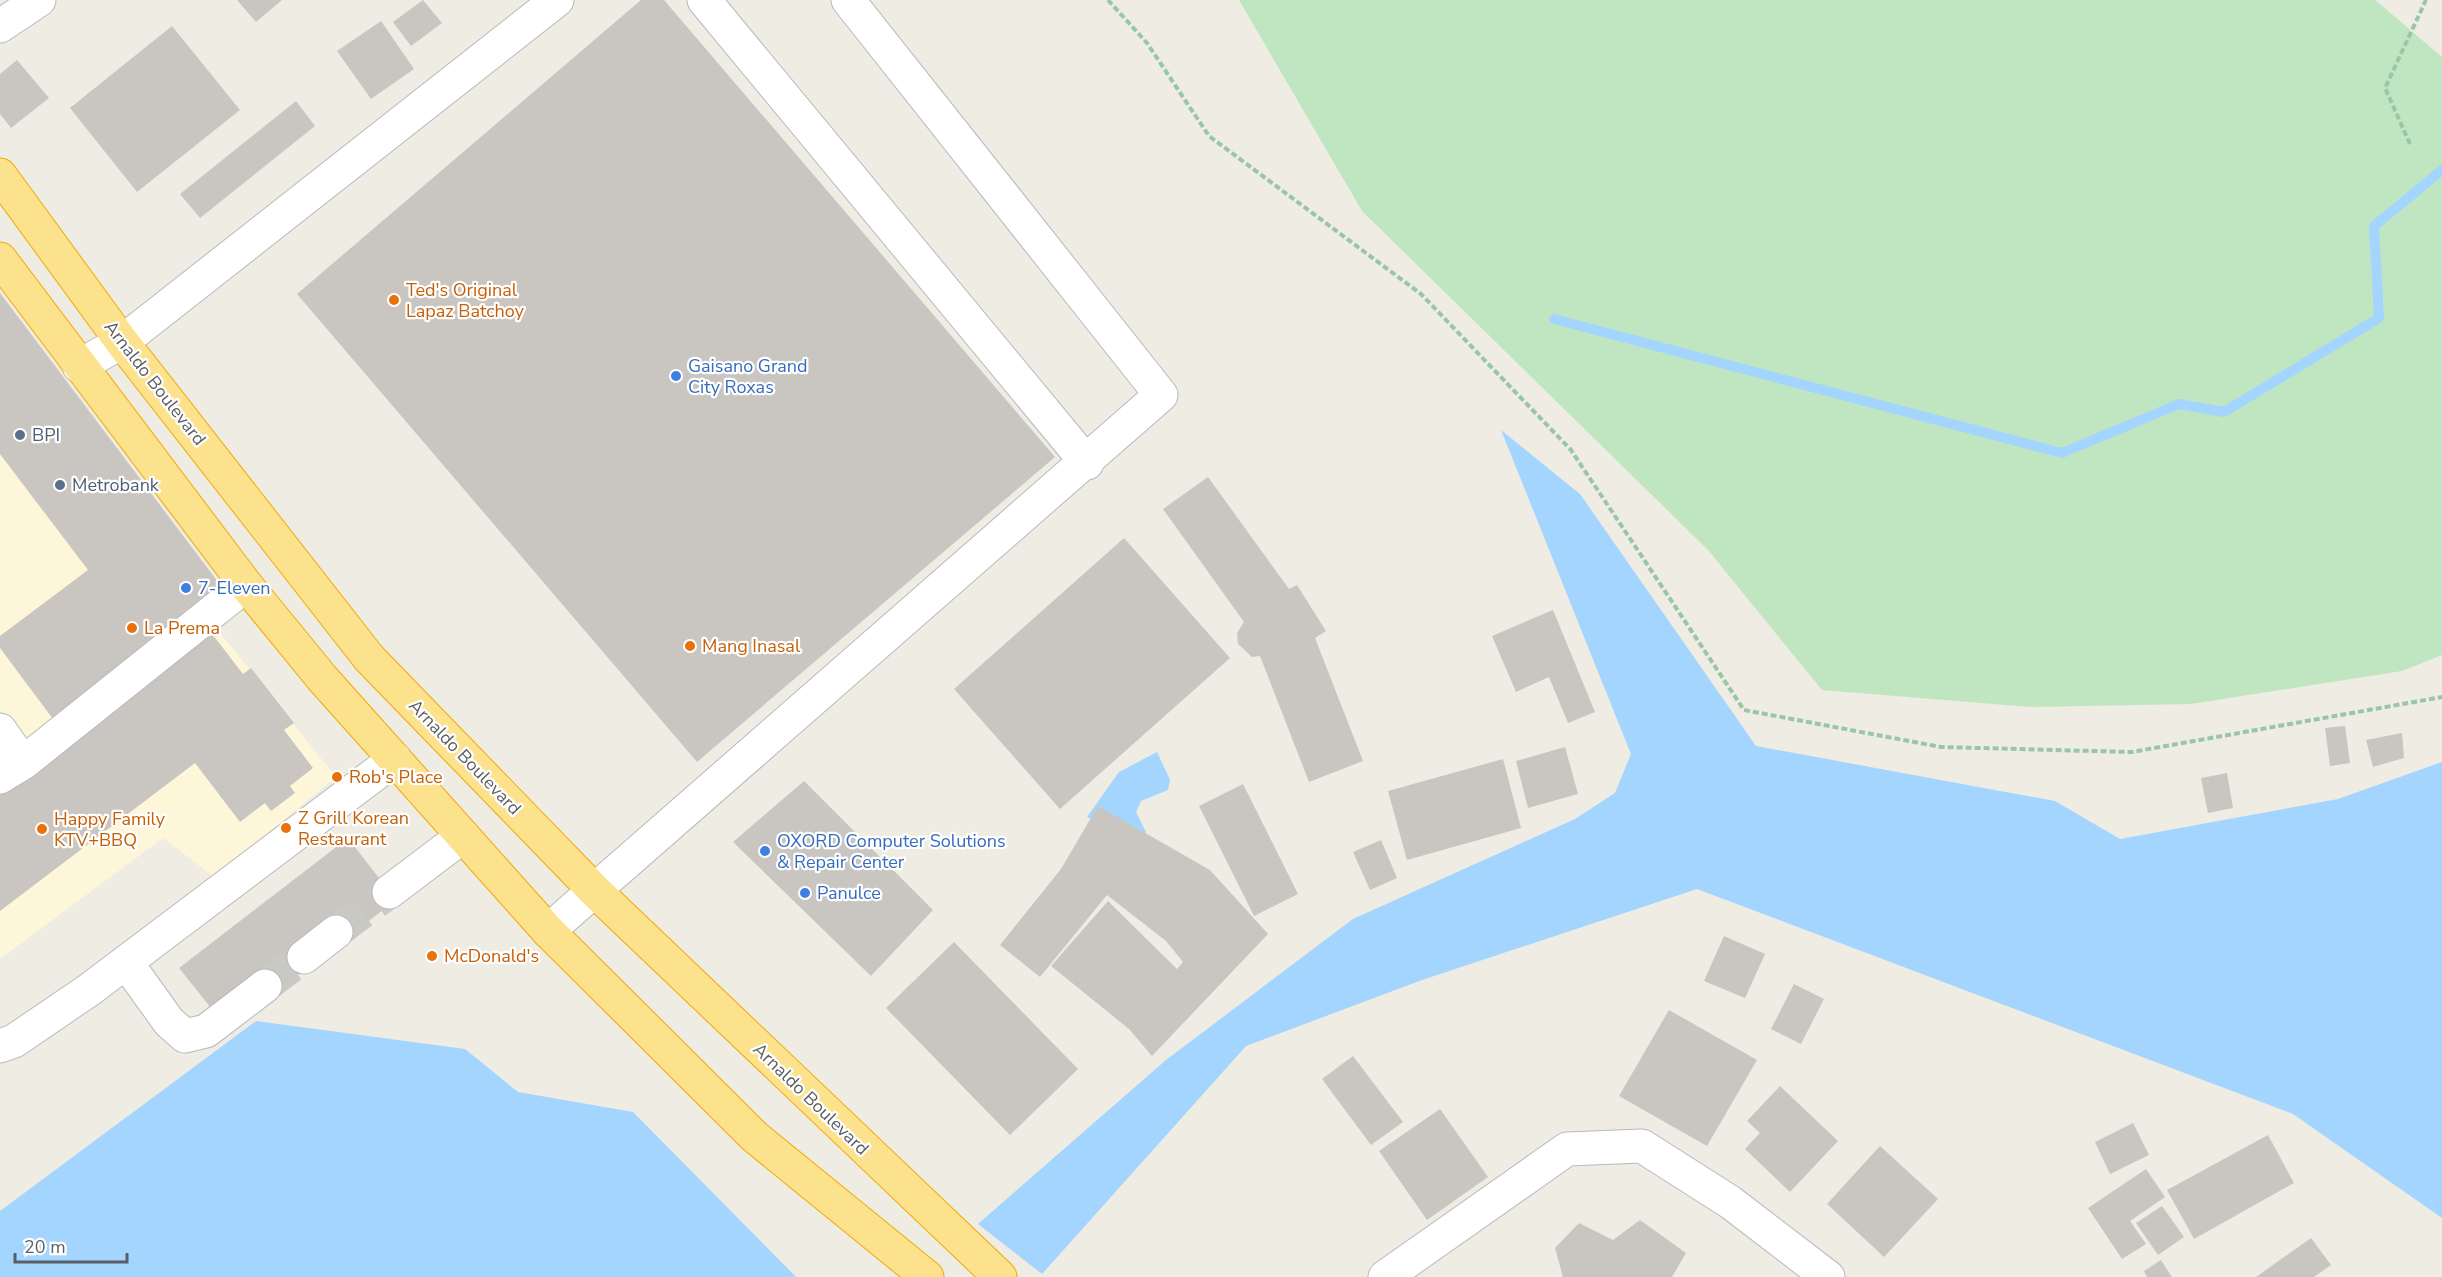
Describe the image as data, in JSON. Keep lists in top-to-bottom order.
{
  "streets": {
    "highway": ["Arnaldo Boulevard"]
  },
  "places": [
    "Ted's Original Lapaz Batchoy",
    "Gaisano Grand City Roxas",
    "BPI",
    "Metrobank",
    "7-Eleven",
    "La Prema",
    "Mang Inasal",
    "Rob's Place",
    "Z Grill Korean Restaurant",
    "Happy Family KTV+BBQ",
    "OXORD Computer Solutions & Repair Center",
    "Panulce",
    "McDonald's"
  ],
  "scale_bar": "20 m"
}
